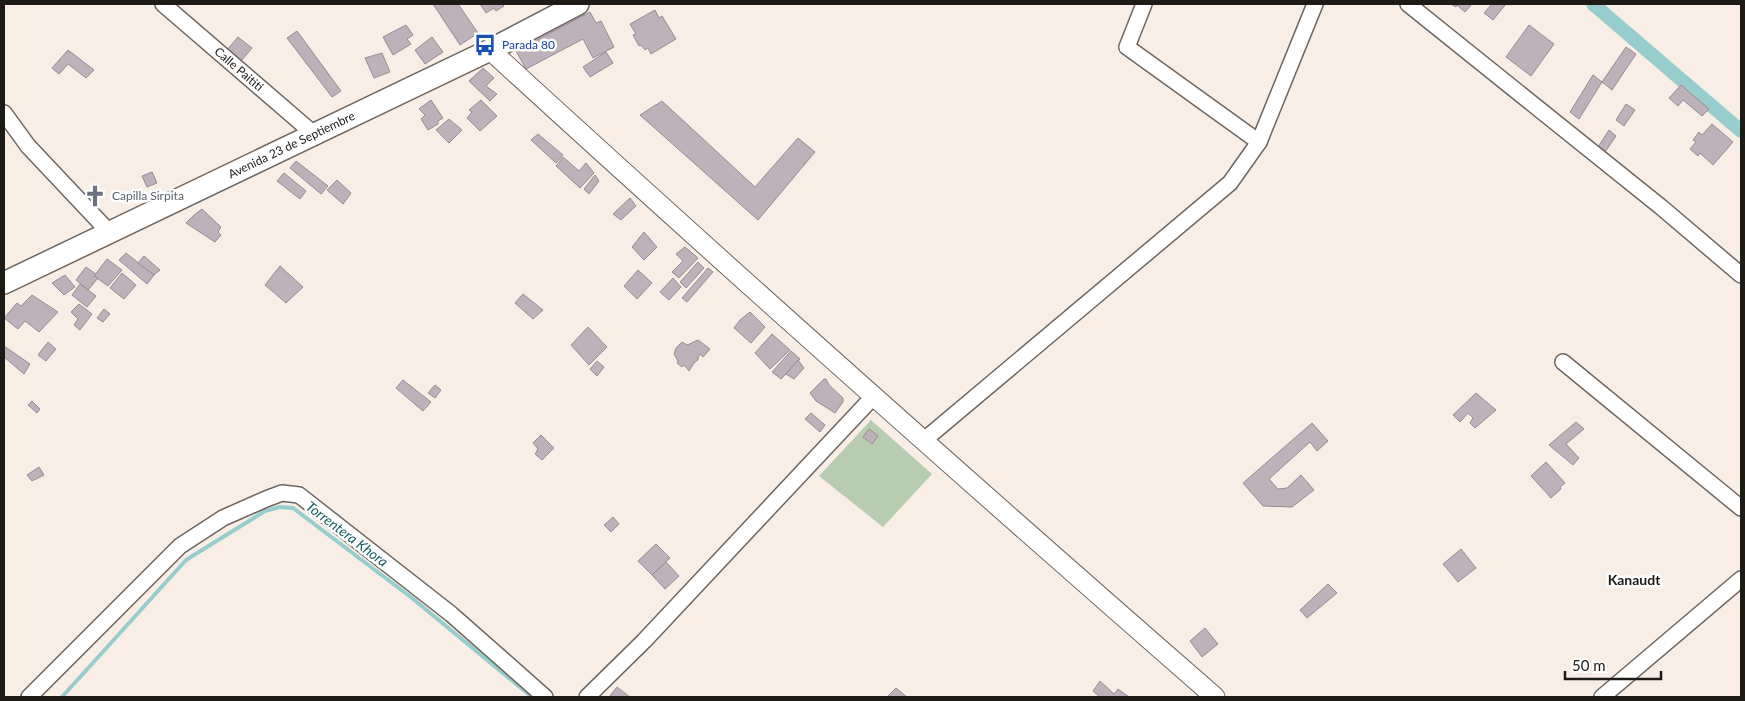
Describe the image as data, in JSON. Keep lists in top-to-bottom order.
{
  "streets": {
    "main road": ["Avenida 23 de Septiembre"],
    "street": ["Calle Paititi"]
  },
  "crossings": [
    ["Calle Paititi", "Avenida 23 de Septiembre"]
  ],
  "districts": ["Kanaudt"],
  "water": ["Torrentera Khora"],
  "places": {
    "bus stop": ["Parada 80"],
    "church": ["Capilla Sirpita"]
  },
  "scale_bar": "50 m"
}
